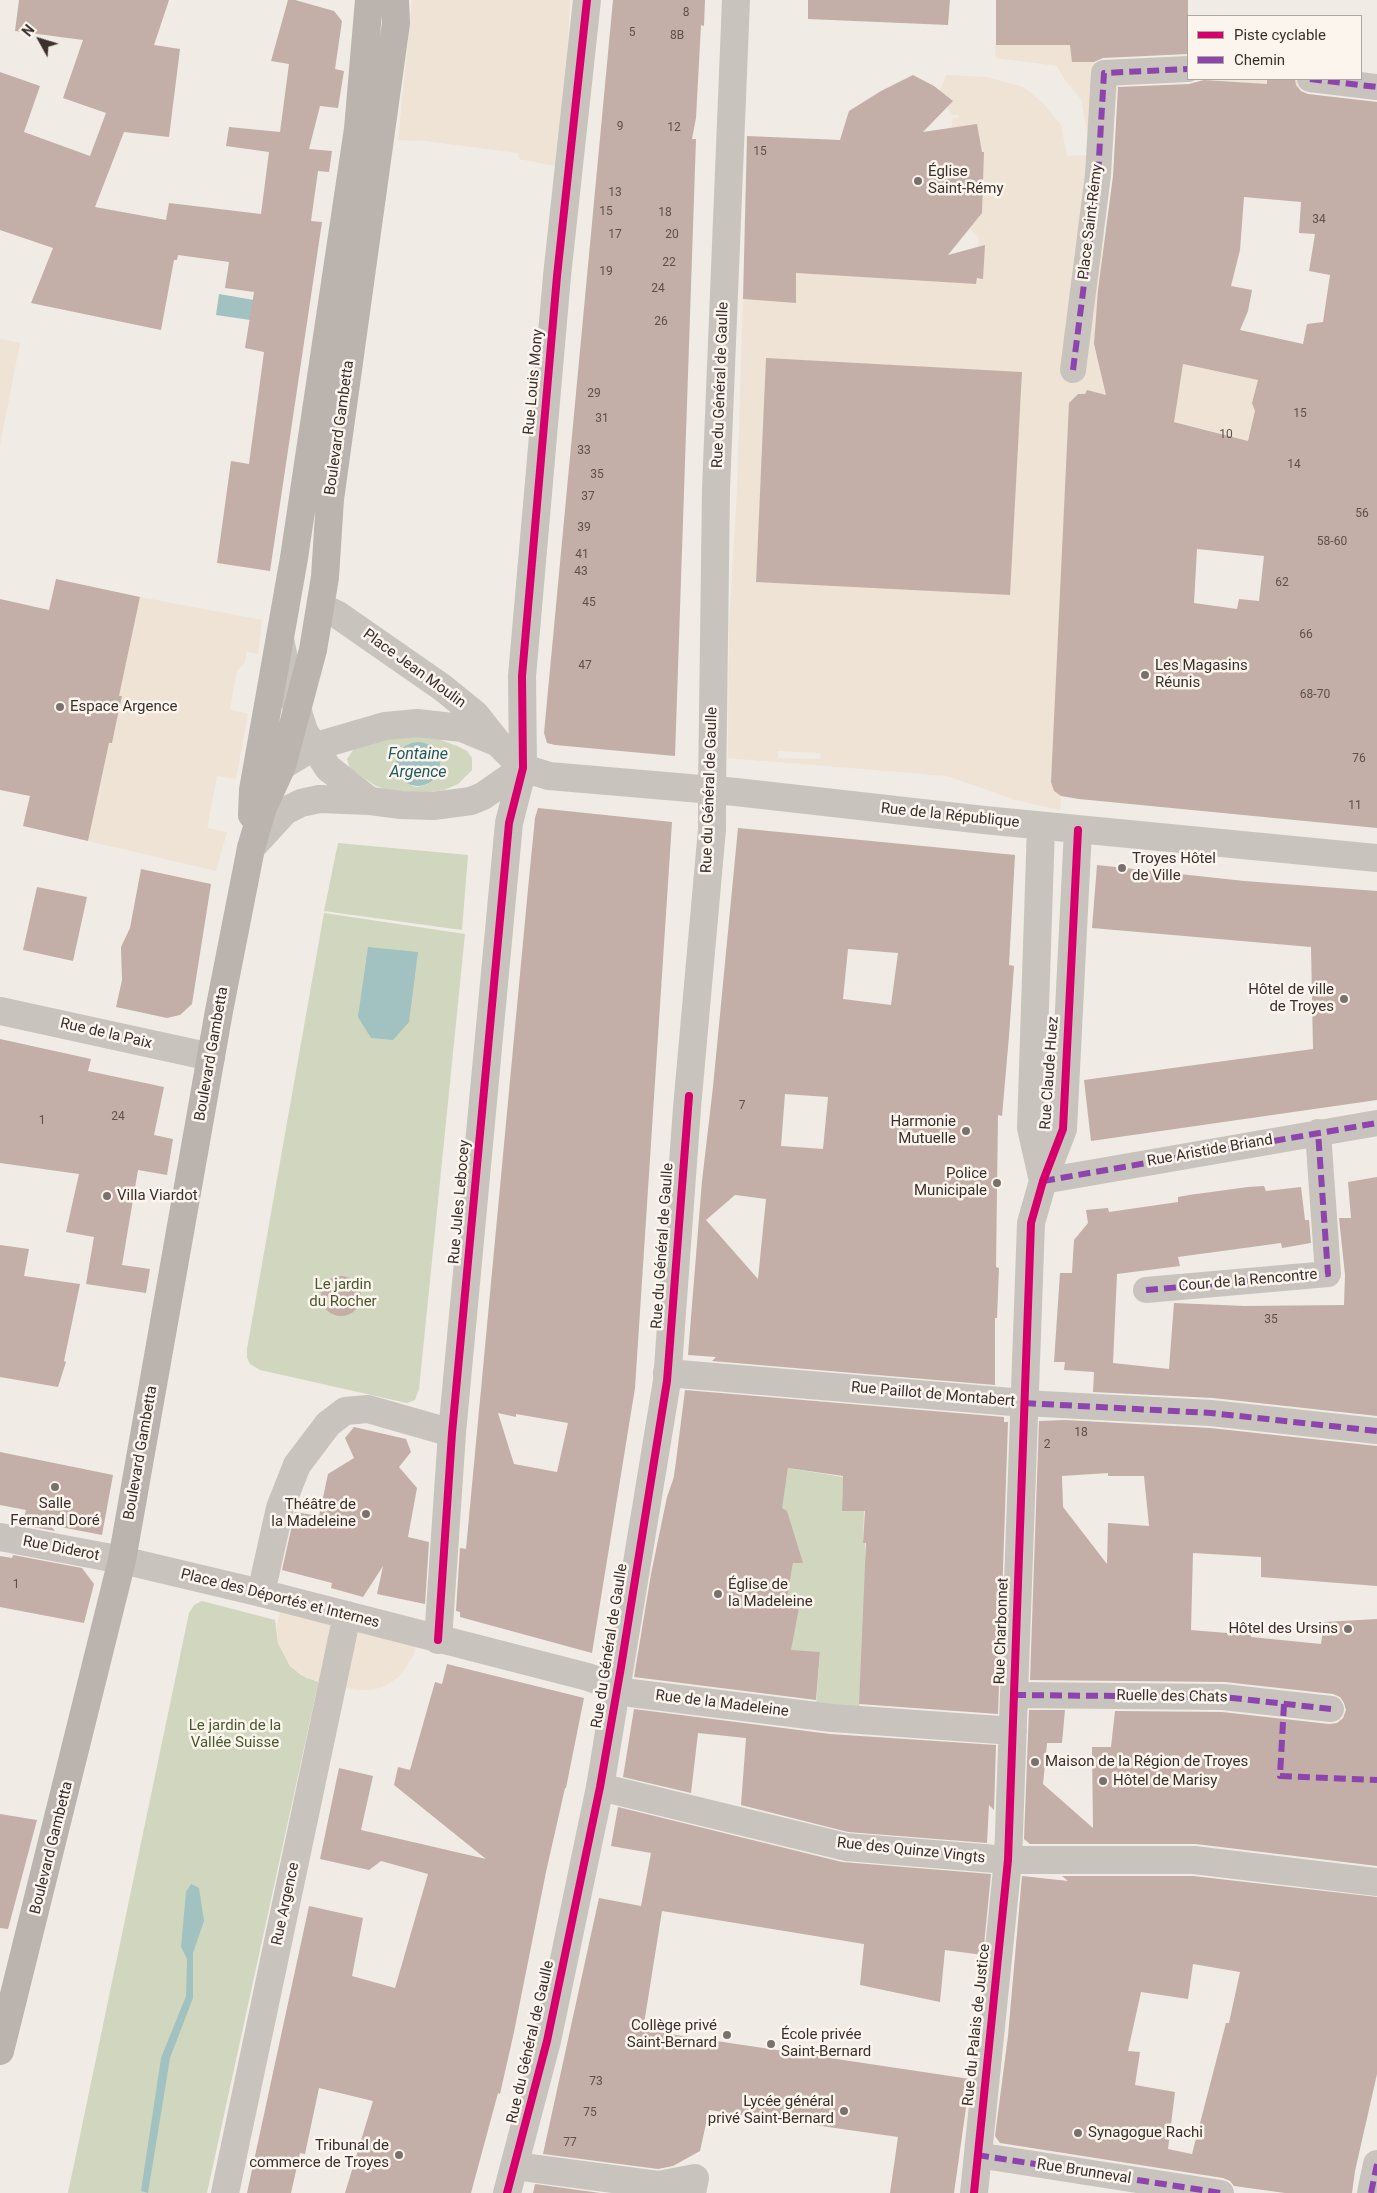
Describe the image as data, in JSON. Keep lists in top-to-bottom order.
{
  "streets": {
    "main road": ["Boulevard Gambetta"],
    "street": [
      "Place Saint-Rémy",
      "Rue Louis Mony",
      "Rue du Général de Gaulle",
      "Place Jean Moulin",
      "Rue de la République",
      "Rue de la Paix",
      "Rue Claude Huez",
      "Rue Aristide Briand",
      "Rue Jules Lebocey",
      "Cour de la Rencontre",
      "Rue Paillot de Montabert",
      "Rue Diderot",
      "Place des Déportés et Internes",
      "Rue Charbonnet",
      "Ruelle des Chats",
      "Rue de la Madeleine",
      "Rue des Quinze Vingts",
      "Rue Argence",
      "Rue du Palais de Justice",
      "Rue Brunneval"
    ]
  },
  "crossings": [
    ["Rue Louis Mony", "Place Jean Moulin"],
    ["Rue Louis Mony", "Rue de la République"],
    ["Rue Louis Mony", "Rue Jules Lebocey"],
    ["Rue du Général de Gaulle", "Rue de la République"],
    ["Rue du Général de Gaulle", "Rue Paillot de Montabert"],
    ["Rue du Général de Gaulle", "Rue de la Madeleine"],
    ["Rue du Général de Gaulle", "Rue des Quinze Vingts"],
    ["Boulevard Gambetta", "Place Jean Moulin"],
    ["Boulevard Gambetta", "Rue de la Paix"],
    ["Boulevard Gambetta", "Rue Diderot"],
    ["Boulevard Gambetta", "Place des Déportés et Internes"],
    ["Place Jean Moulin", "Rue de la République"],
    ["Place Jean Moulin", "Rue Jules Lebocey"],
    ["Rue de la République", "Rue Claude Huez"],
    ["Rue de la République", "Rue Jules Lebocey"],
    ["Rue Claude Huez", "Rue Aristide Briand"],
    ["Rue Claude Huez", "Rue Paillot de Montabert"],
    ["Rue Claude Huez", "Rue Charbonnet"],
    ["Rue Aristide Briand", "Cour de la Rencontre"],
    ["Rue Jules Lebocey", "Place des Déportés et Internes"],
    ["Rue Jules Lebocey", "Rue de la Madeleine"],
    ["Rue Paillot de Montabert", "Rue Charbonnet"],
    ["Rue Diderot", "Place des Déportés et Internes"],
    ["Place des Déportés et Internes", "Rue de la Madeleine"],
    ["Place des Déportés et Internes", "Rue Argence"],
    ["Rue Charbonnet", "Ruelle des Chats"],
    ["Rue Charbonnet", "Rue de la Madeleine"],
    ["Rue Charbonnet", "Rue des Quinze Vingts"],
    ["Rue Charbonnet", "Rue du Palais de Justice"],
    ["Rue des Quinze Vingts", "Rue du Palais de Justice"],
    ["Rue du Palais de Justice", "Rue Brunneval"]
  ],
  "water": ["Fontaine Argence"],
  "parks": ["Le jardin du Rocher", "Le jardin de la Vallée Suisse"],
  "places": [
    "Église Saint-Rémy",
    "Les Magasins Réunis",
    "Espace Argence",
    "Troyes Hôtel de Ville",
    "Hôtel de ville de Troyes",
    "Harmonie Mutuelle",
    "Police Municipale",
    "Villa Viardot",
    "Salle Fernand Doré",
    "Théâtre de la Madeleine",
    "Église de la Madeleine",
    "Hôtel des Ursins",
    "Maison de la Région de Troyes",
    "Hôtel de Marisy",
    "Collège privé Saint-Bernard",
    "École privée Saint-Bernard",
    "Lycée général privé Saint-Bernard",
    "Synagogue Rachi",
    "Tribunal de commerce de Troyes"
  ],
  "house_numbers": [
    "8",
    "5",
    "8B",
    "9",
    "12",
    "15",
    "13",
    "15",
    "18",
    "34",
    "17",
    "20",
    "22",
    "19",
    "24",
    "26",
    "29",
    "15",
    "31",
    "10",
    "33",
    "14",
    "35",
    "37",
    "56",
    "39",
    "58-60",
    "41",
    "43",
    "62",
    "45",
    "66",
    "47",
    "68-70",
    "76",
    "11",
    "7",
    "24",
    "1",
    "35",
    "18",
    "2",
    "1",
    "73",
    "75",
    "77"
  ],
  "legend": ["Piste cyclable", "Chemin"],
  "north": "top left"
}
